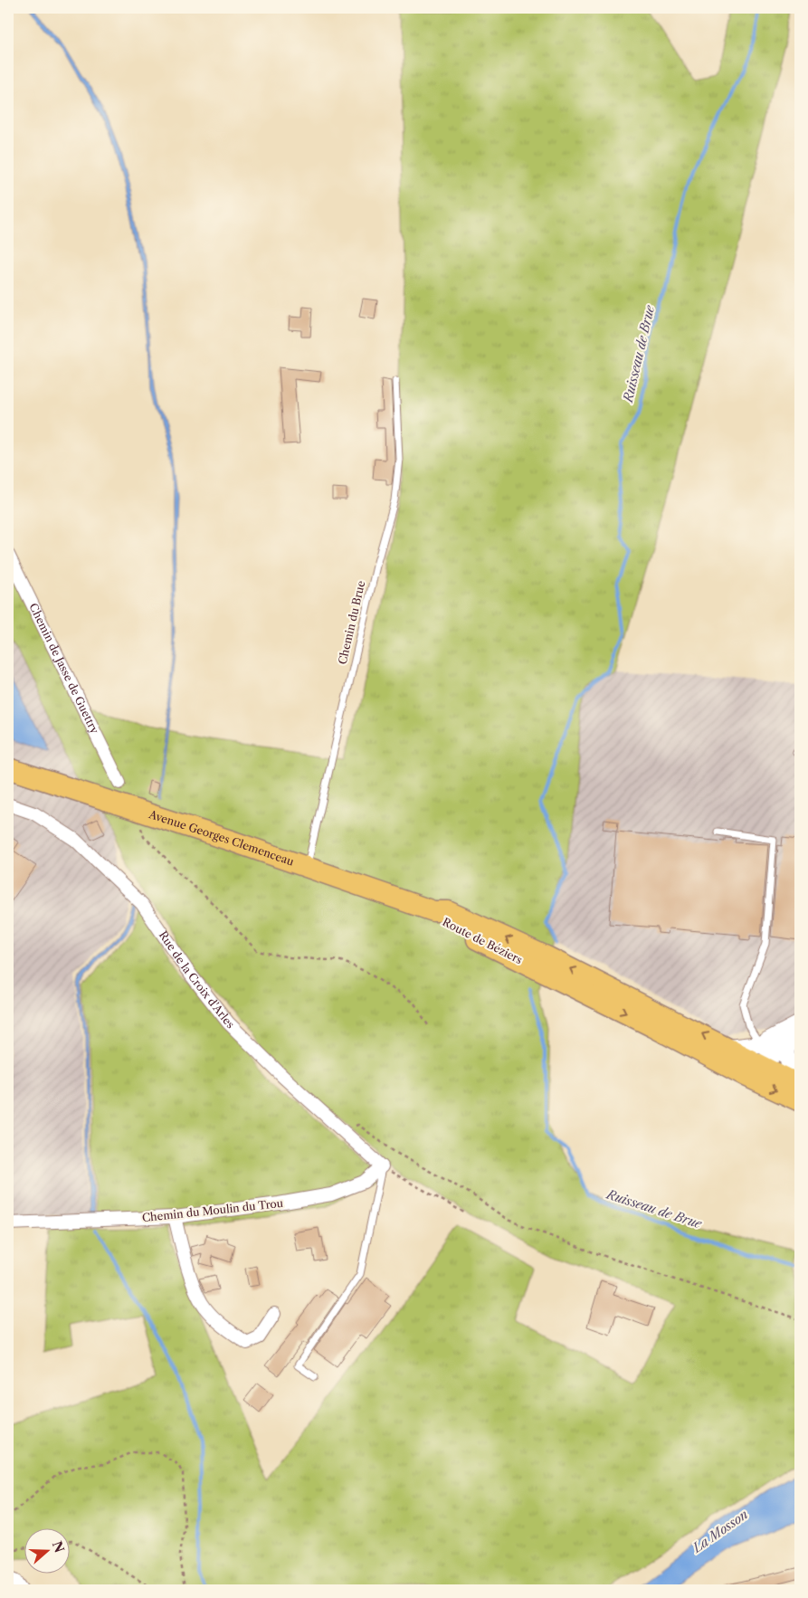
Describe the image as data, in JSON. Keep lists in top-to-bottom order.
{
  "streets": {
    "main road": ["Avenue Georges Clemenceau", "Route de Béziers"],
    "street": ["Chemin de Jasse de Guettry", "Rue de la Croix d'Arles", "Chemin du Moulin du Trou"],
    "lane": ["Chemin du Brue"]
  },
  "crossings": [
    ["Chemin du Brue", "Avenue Georges Clemenceau"],
    ["Avenue Georges Clemenceau", "Route de Béziers"],
    ["Rue de la Croix d'Arles", "Chemin du Moulin du Trou"]
  ],
  "water": ["Ruisseau de Brue", "La Mosson"],
  "north": "right"
}
